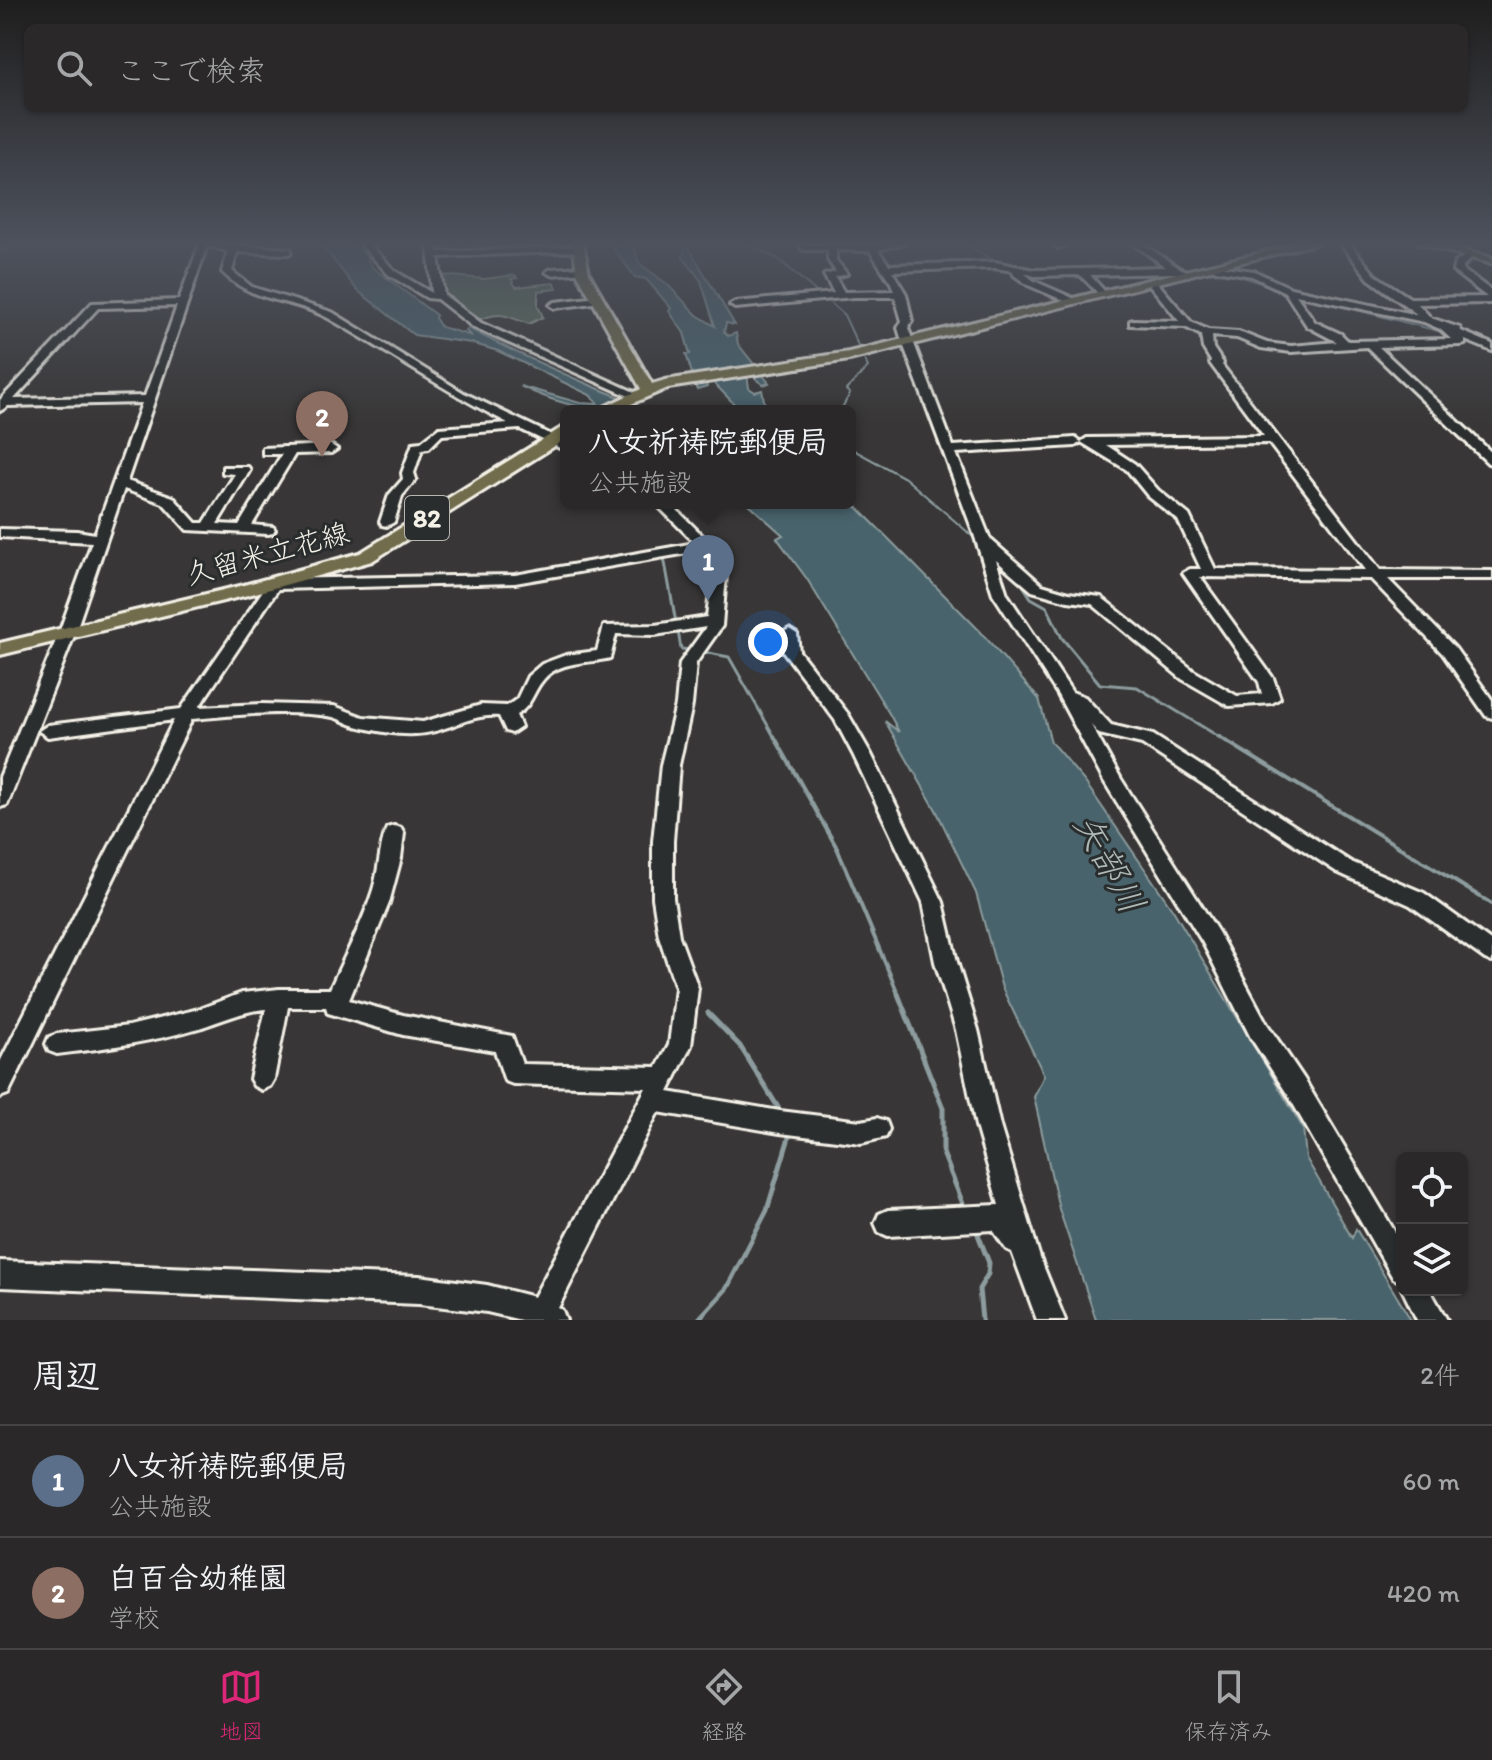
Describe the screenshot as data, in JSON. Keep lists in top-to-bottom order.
{
  "streets": {
    "main road": ["82", "久留米立花線"]
  },
  "water": ["矢部川"],
  "page": {
    "search": "ここで検索",
    "pins": ["2", "1"],
    "popup": ["八女祈祷院郵便局", "公共施設"],
    "heading": ["周辺", "2件"],
    "list": [
      {
        "mark": "1",
        "name": "八女祈祷院郵便局",
        "note": "公共施設",
        "value": "60 m"
      },
      {
        "mark": "2",
        "name": "白百合幼稚園",
        "note": "学校",
        "value": "420 m"
      }
    ],
    "nav": ["地図", "経路", "保存済み"]
  }
}
